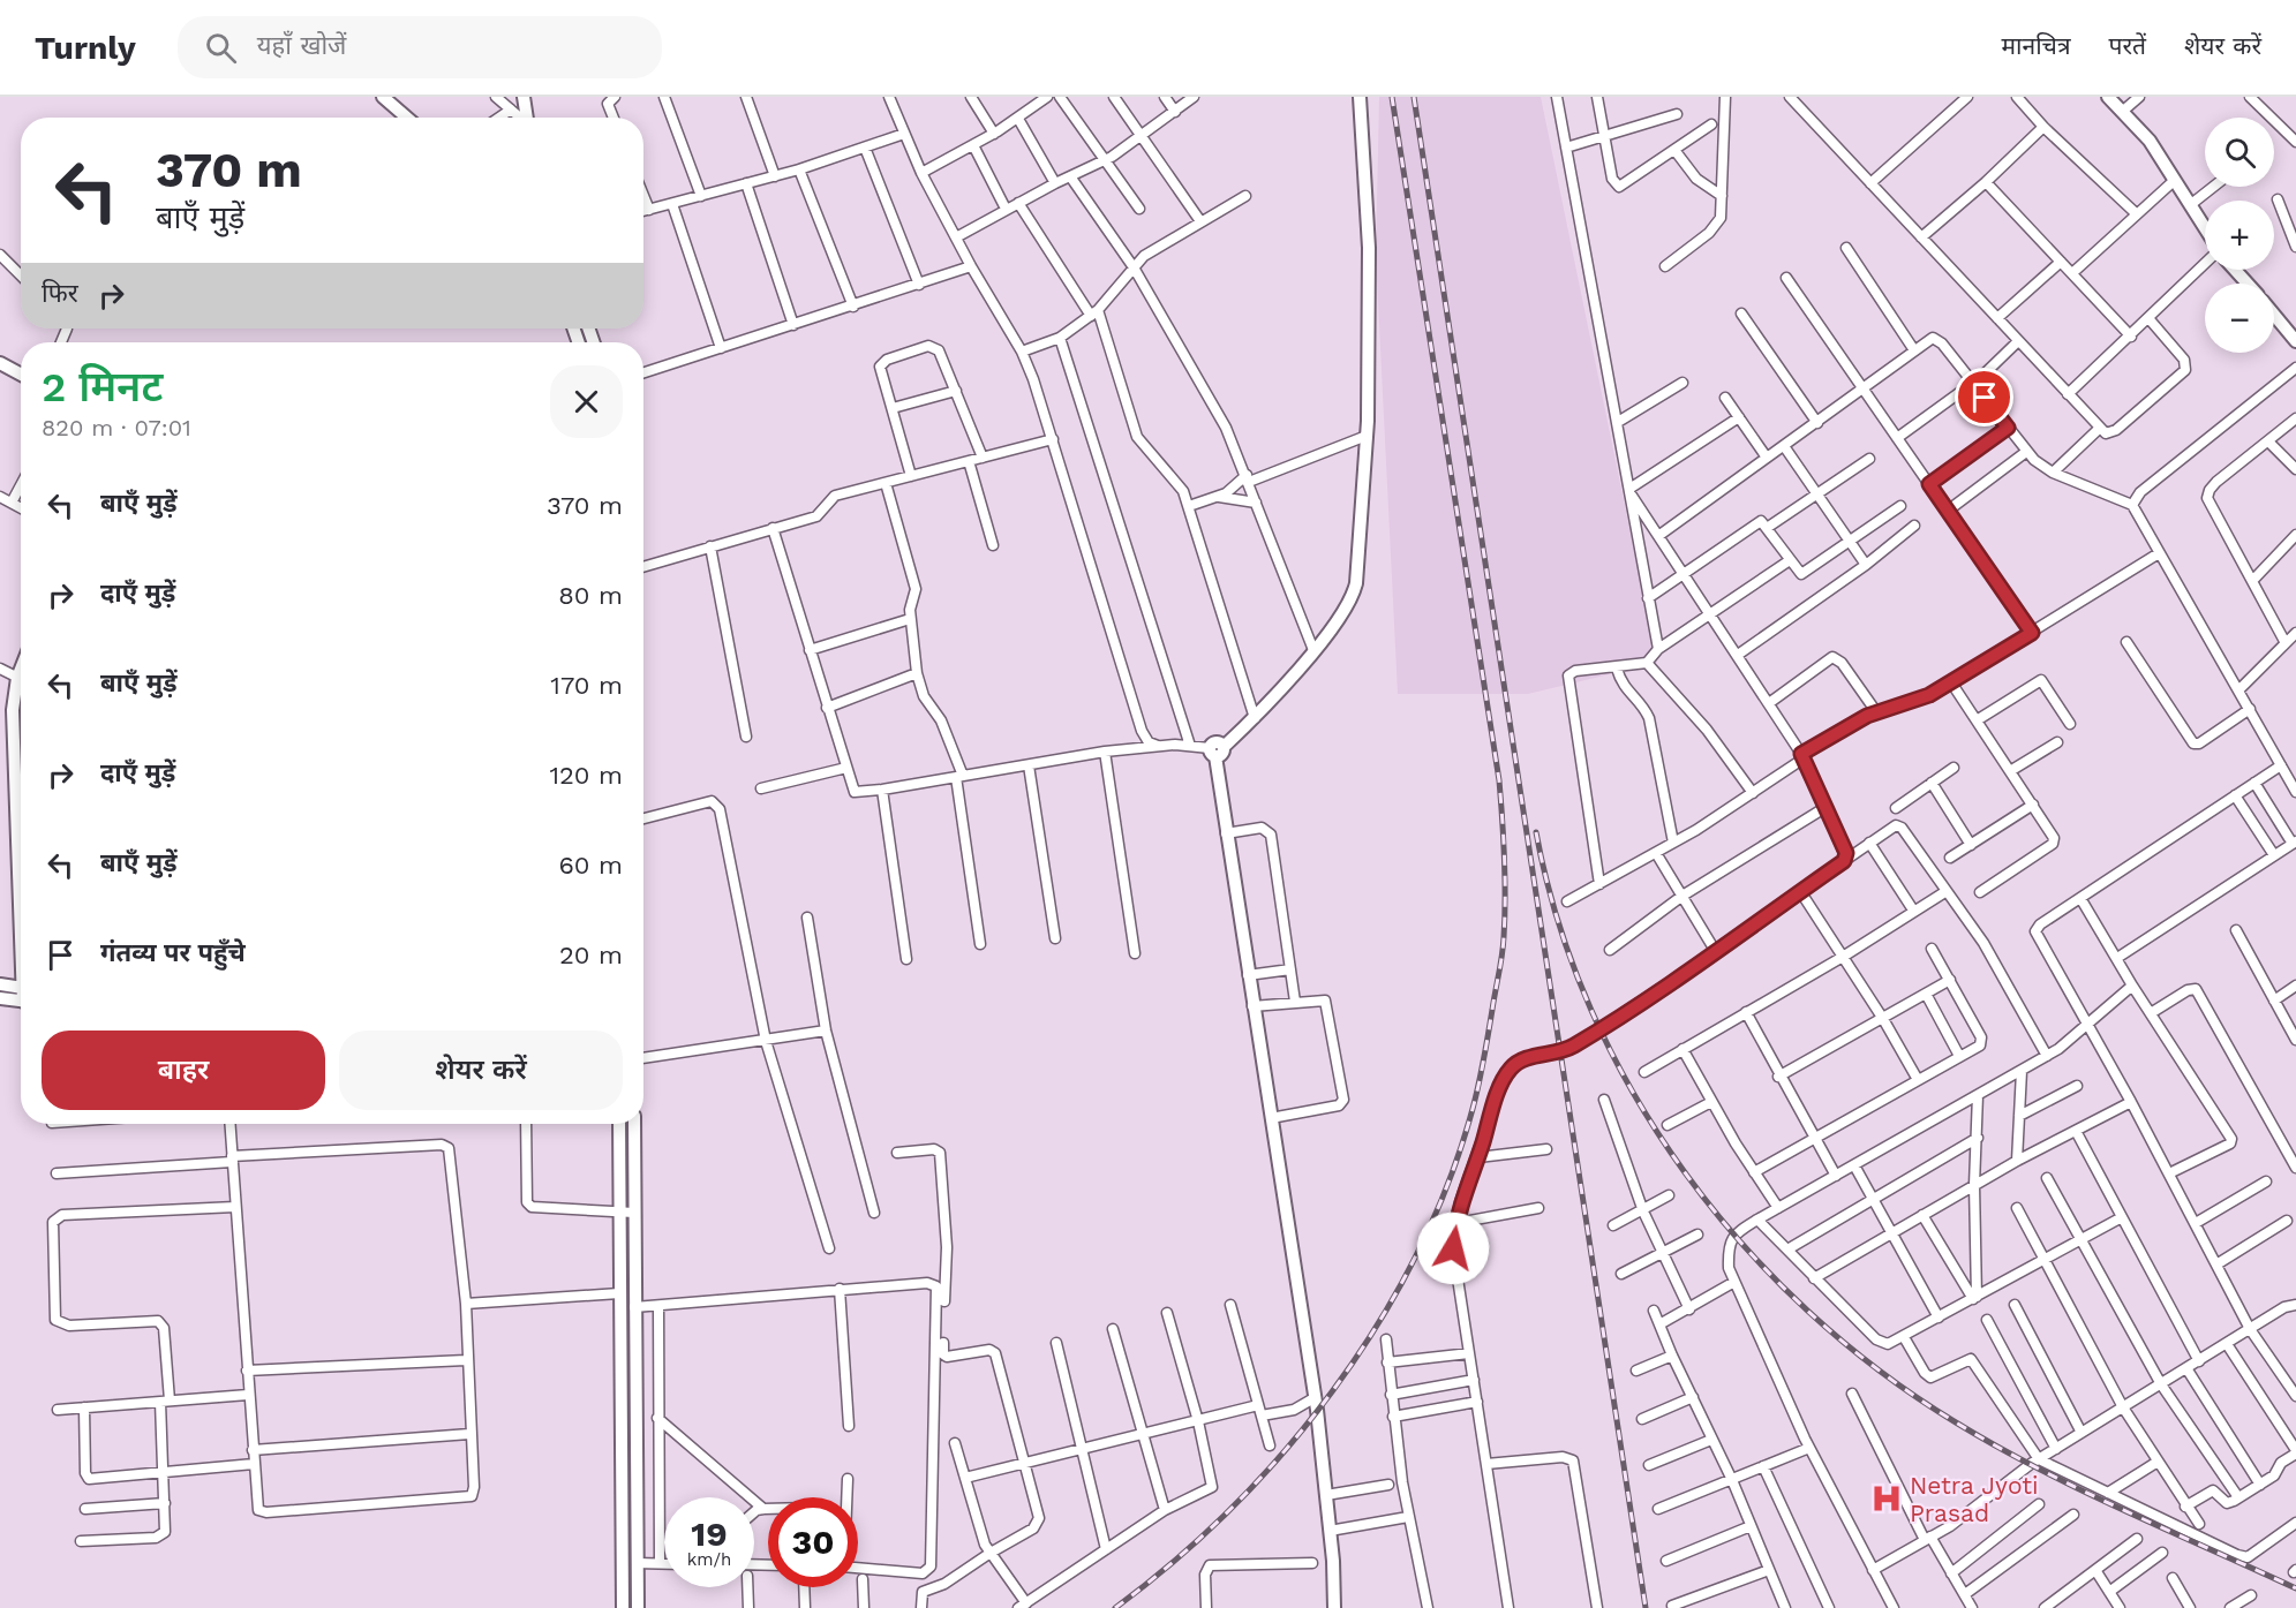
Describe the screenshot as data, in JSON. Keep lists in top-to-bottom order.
{
  "places": {
    "hospital": ["Netra Jyoti Prasad"]
  },
  "page": {
    "header": "Turnly",
    "search": "यहाँ खोजें",
    "nav": ["मानचित्र", "परतें", "शेयर करें"],
    "map_buttons": ["+", "−"],
    "turn": ["370 m", "बाएँ मुड़ें"],
    "then": "फिर",
    "heading": ["2 मिनट", "820 m · 07:01"],
    "list": [
      {
        "name": "बाएँ मुड़ें",
        "value": "370 m"
      },
      {
        "name": "दाएँ मुड़ें",
        "value": "80 m"
      },
      {
        "name": "बाएँ मुड़ें",
        "value": "170 m"
      },
      {
        "name": "दाएँ मुड़ें",
        "value": "120 m"
      },
      {
        "name": "बाएँ मुड़ें",
        "value": "60 m"
      },
      {
        "name": "गंतव्य पर पहुँचे",
        "value": "20 m"
      }
    ],
    "buttons": ["बाहर", "शेयर करें"],
    "speed": "19 km/h",
    "limit": "30"
  }
}
